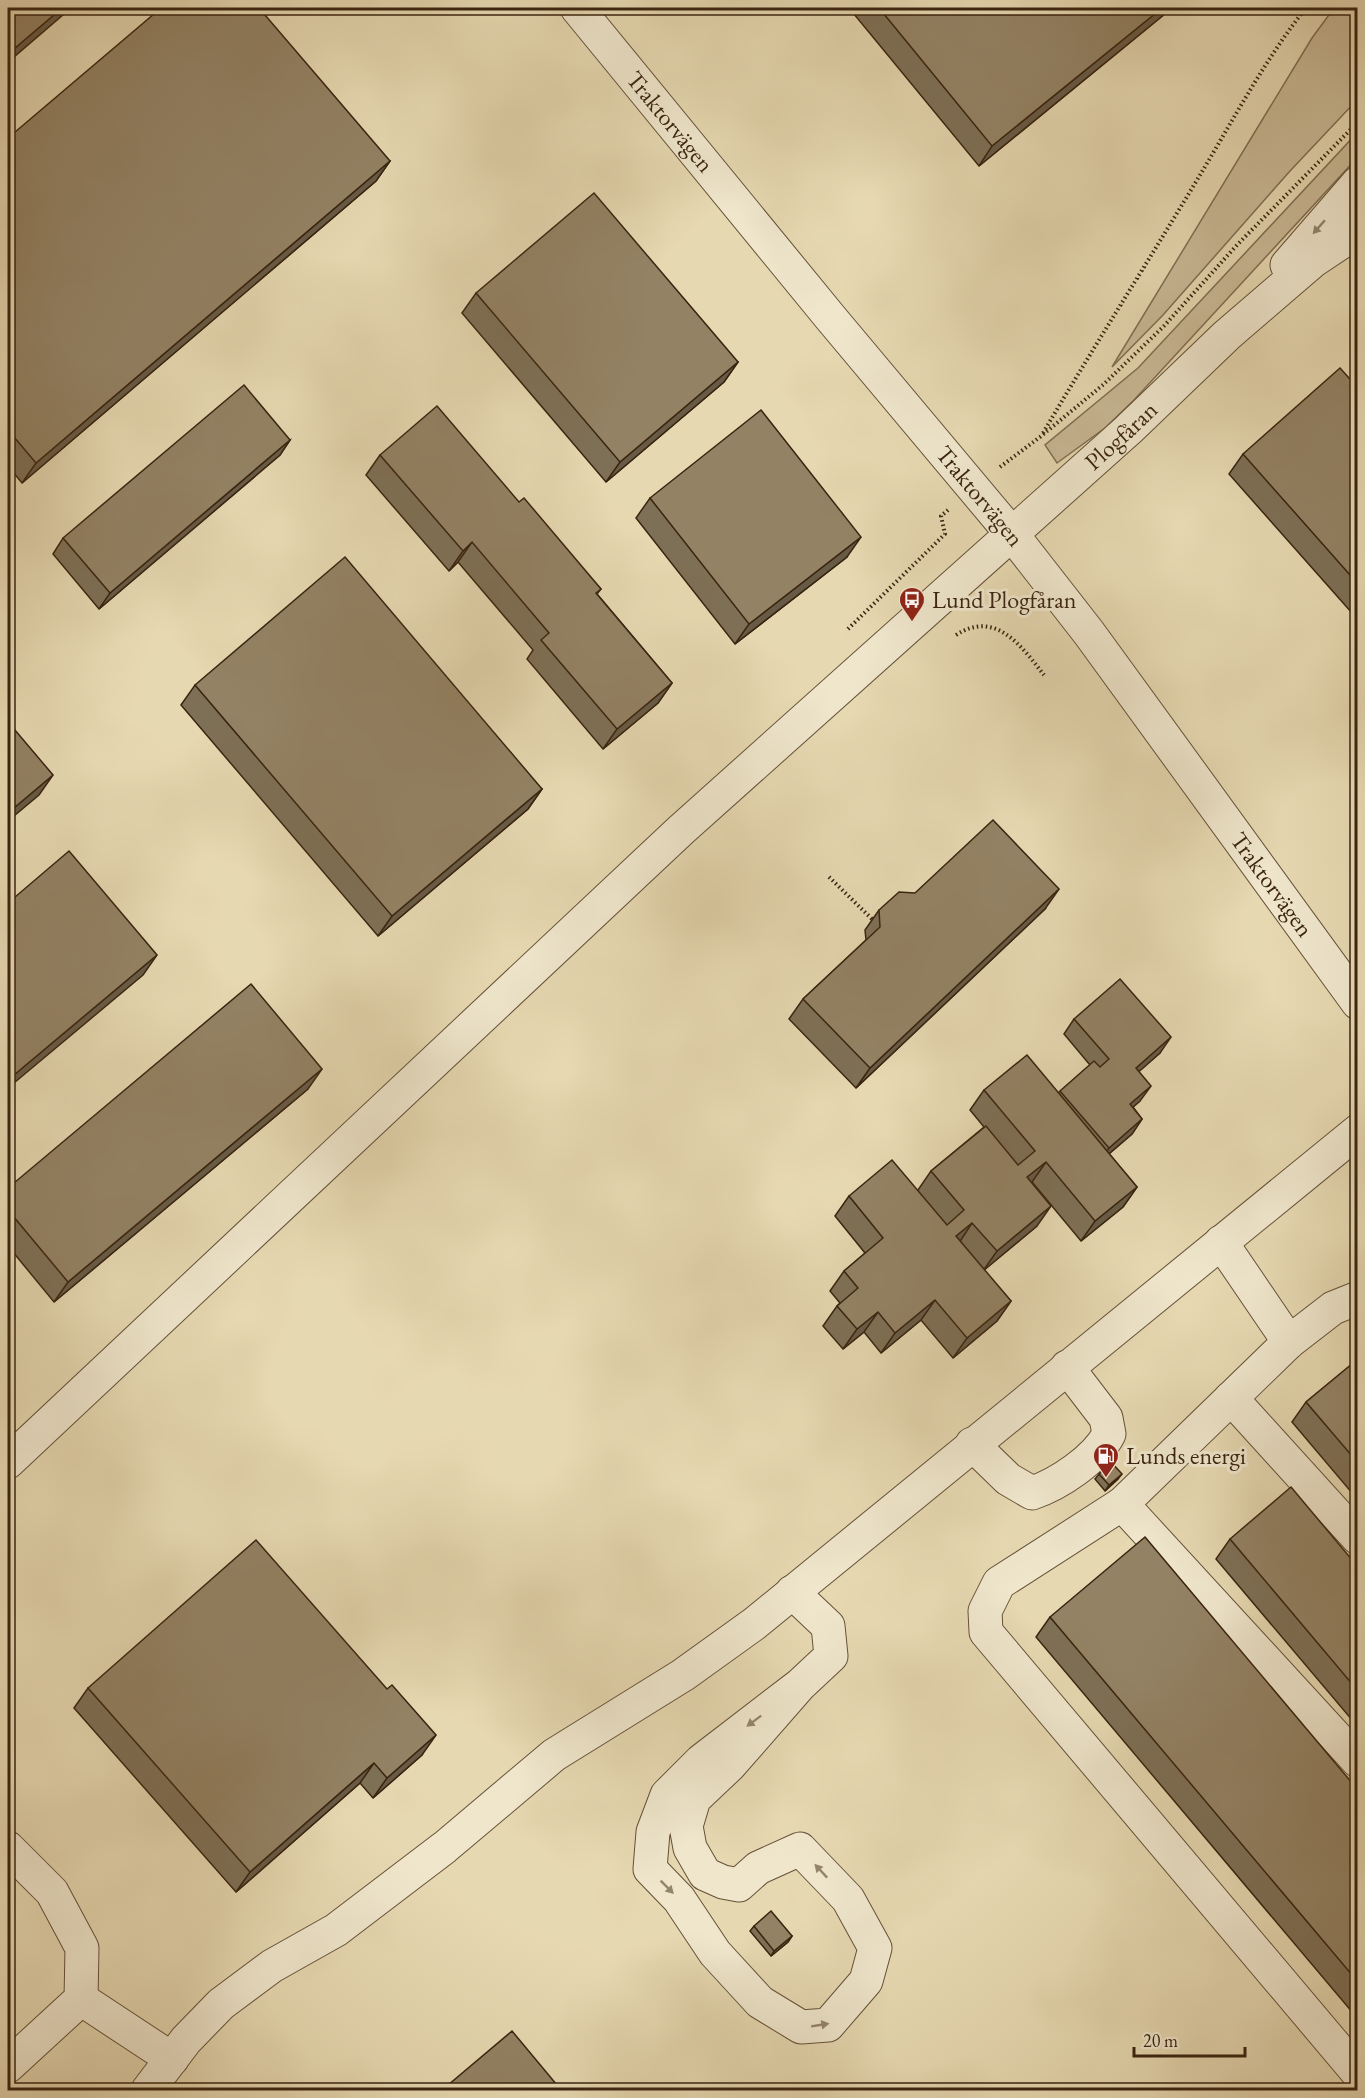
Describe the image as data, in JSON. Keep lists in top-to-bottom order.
{
  "streets": {
    "street": ["Traktorvägen", "Plogfåran"]
  },
  "crossings": [
    ["Traktorvägen", "Plogfåran"]
  ],
  "places": {
    "bus stop": ["Lund Plogfåran"],
    "fuel station": ["Lunds energi"]
  },
  "scale_bar": "20 m"
}
